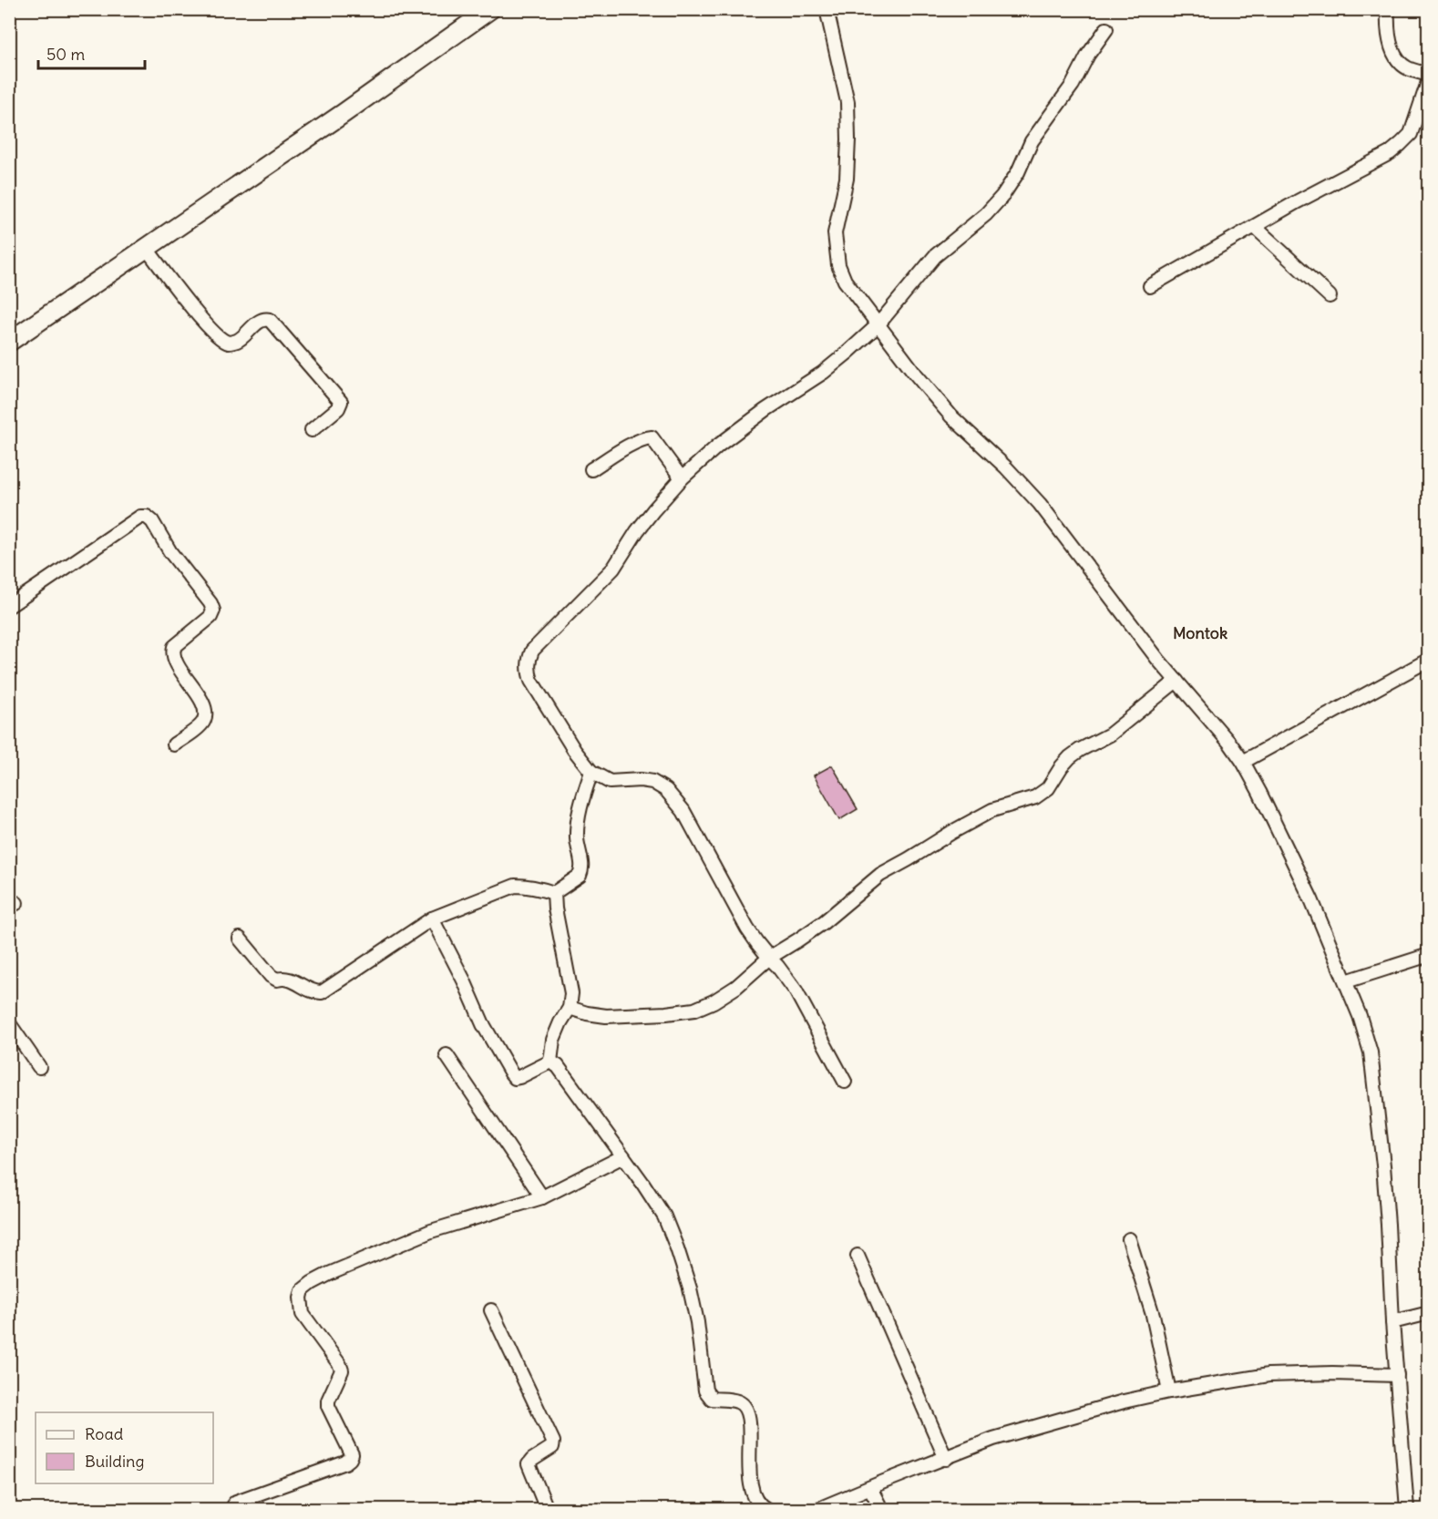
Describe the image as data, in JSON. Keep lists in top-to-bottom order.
{
  "districts": ["Montok"],
  "legend": ["Road", "Building"],
  "scale_bar": "50 m"
}
